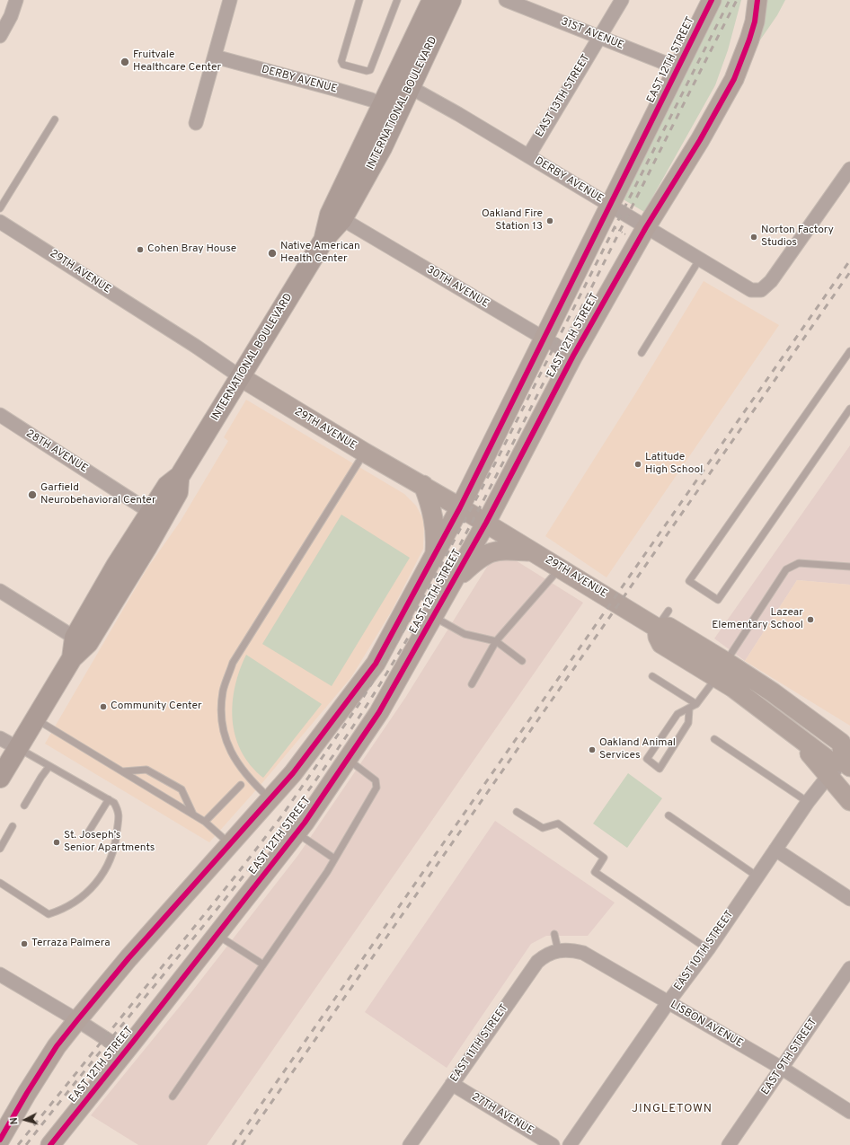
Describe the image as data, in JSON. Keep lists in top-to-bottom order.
{
  "streets": {
    "main road": ["EAST 12TH STREET", "INTERNATIONAL BOULEVARD", "29TH AVENUE"],
    "street": [
      "31ST AVENUE",
      "DERBY AVENUE",
      "EAST 13TH STREET",
      "30TH AVENUE",
      "28TH AVENUE",
      "EAST 10TH STREET",
      "LISBON AVENUE",
      "EAST 11TH STREET",
      "EAST 9TH STREET",
      "27TH AVENUE"
    ]
  },
  "crossings": [
    ["31ST AVENUE", "EAST 12TH STREET"],
    ["31ST AVENUE", "EAST 13TH STREET"],
    ["EAST 12TH STREET", "DERBY AVENUE"],
    ["EAST 12TH STREET", "29TH AVENUE"],
    ["EAST 12TH STREET", "30TH AVENUE"],
    ["DERBY AVENUE", "EAST 13TH STREET"],
    ["DERBY AVENUE", "INTERNATIONAL BOULEVARD"],
    ["INTERNATIONAL BOULEVARD", "29TH AVENUE"],
    ["INTERNATIONAL BOULEVARD", "30TH AVENUE"],
    ["INTERNATIONAL BOULEVARD", "28TH AVENUE"],
    ["29TH AVENUE", "EAST 10TH STREET"],
    ["EAST 10TH STREET", "LISBON AVENUE"],
    ["LISBON AVENUE", "EAST 11TH STREET"],
    ["LISBON AVENUE", "EAST 9TH STREET"],
    ["EAST 11TH STREET", "27TH AVENUE"]
  ],
  "districts": ["JINGLETOWN"],
  "places": [
    "Fruitvale Healthcare Center",
    "Oakland Fire Station 13",
    "Norton Factory Studios",
    "Cohen Bray House",
    "Native American Health Center",
    "Latitude High School",
    "Garfield Neurobehavioral Center",
    "Lazear Elementary School",
    "Community Center",
    "Oakland Animal Services",
    "St. Joseph’s Senior Apartments",
    "Terraza Palmera"
  ],
  "north": "left"
}
